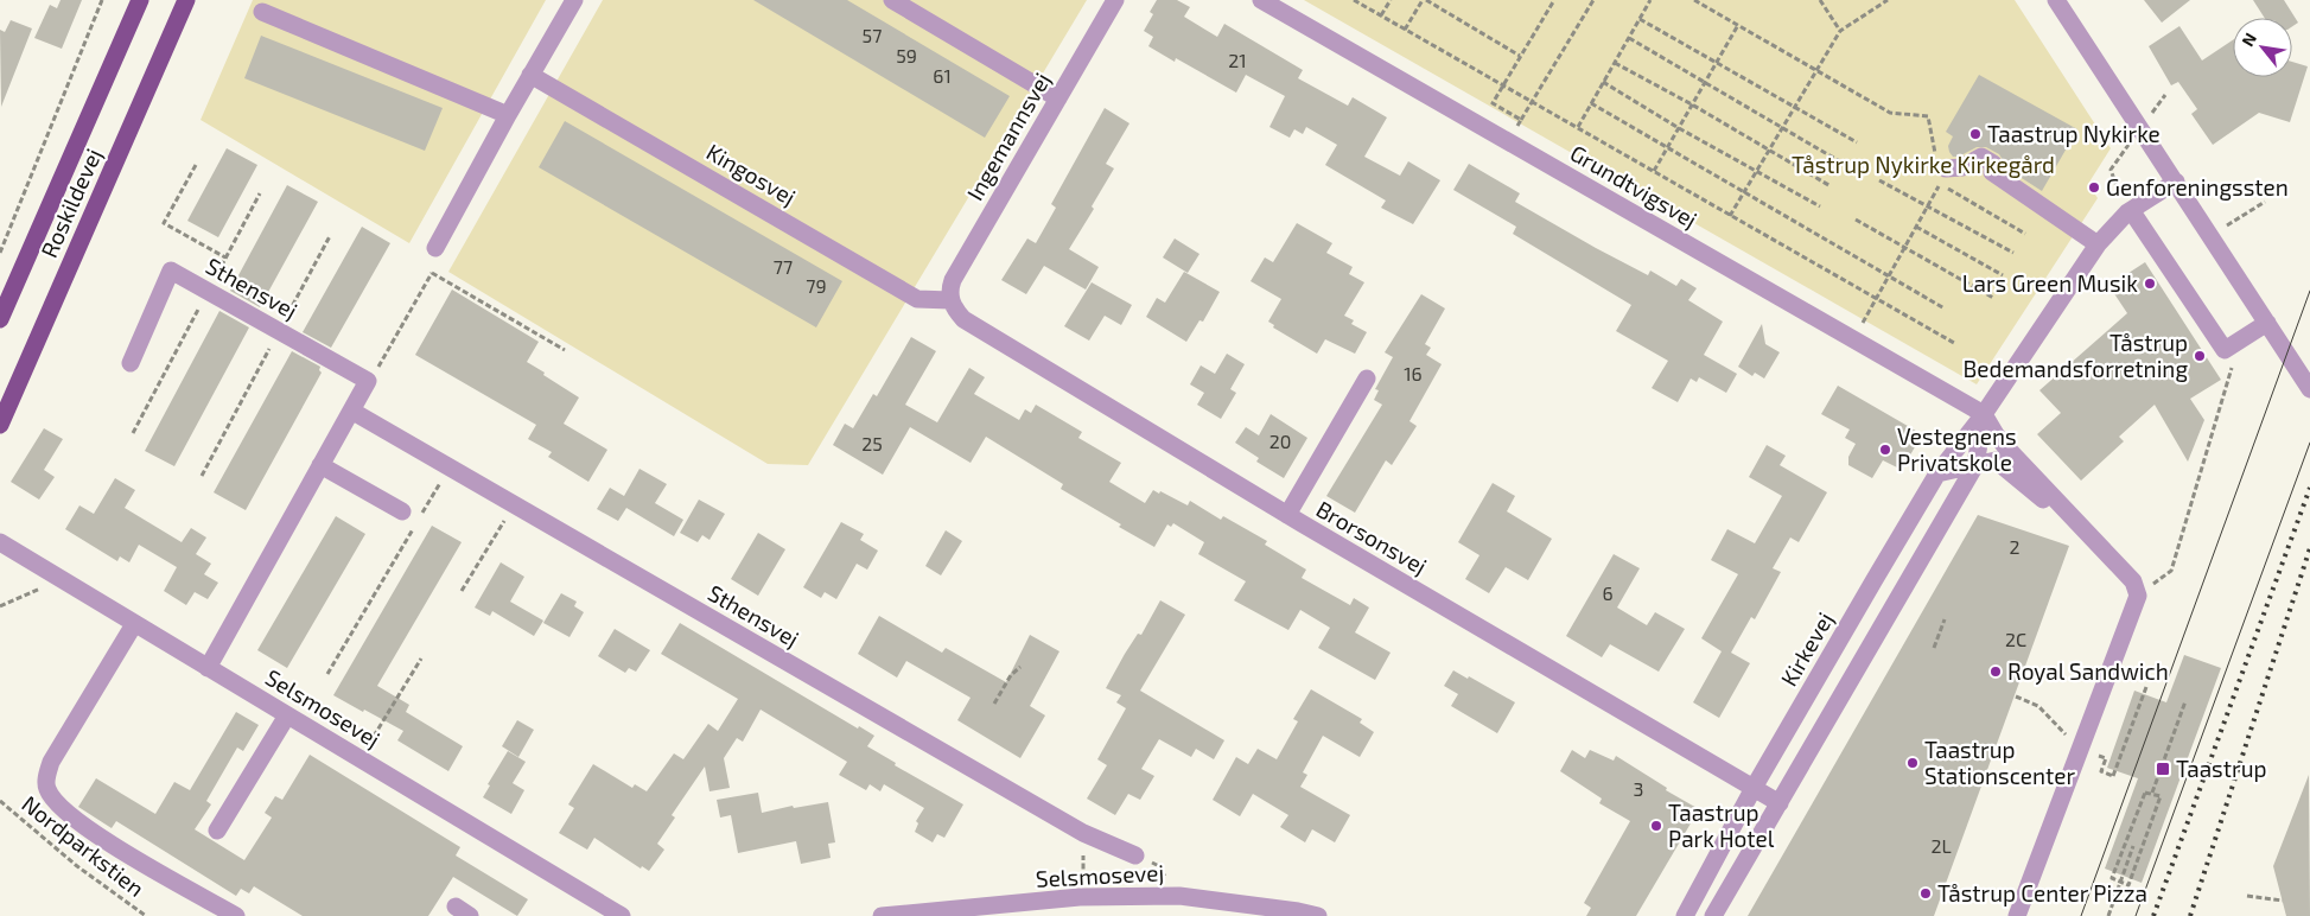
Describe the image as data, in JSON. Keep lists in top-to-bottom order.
{
  "streets": {
    "main road": ["Roskildevej"],
    "street": [
      "Ingemannsvej",
      "Kingosvej",
      "Grundtvigsvej",
      "Sthensvej",
      "Brorsonsvej",
      "Kirkevej",
      "Selsmosevej"
    ],
    "path": ["Nordparkstien"]
  },
  "crossings": [
    ["Ingemannsvej", "Kingosvej"],
    ["Ingemannsvej", "Brorsonsvej"],
    ["Kingosvej", "Brorsonsvej"],
    ["Grundtvigsvej", "Kirkevej"],
    ["Brorsonsvej", "Kirkevej"]
  ],
  "parks": ["Tåstrup Nykirke Kirkegård"],
  "places": {
    "other": [
      "Taastrup Nykirke",
      "Genforeningssten",
      "Lars Green Musik",
      "Tåstrup Bedemandsforretning",
      "Vestegnens Privatskole",
      "Royal Sandwich",
      "Taastrup Stationscenter",
      "Taastrup Park Hotel",
      "Tåstrup Center Pizza"
    ],
    "transit": ["Taastrup"]
  },
  "house_numbers": [
    "57",
    "59",
    "21",
    "61",
    "77",
    "79",
    "16",
    "20",
    "25",
    "2",
    "6",
    "2C",
    "3",
    "2L"
  ],
  "north": "top left"
}
